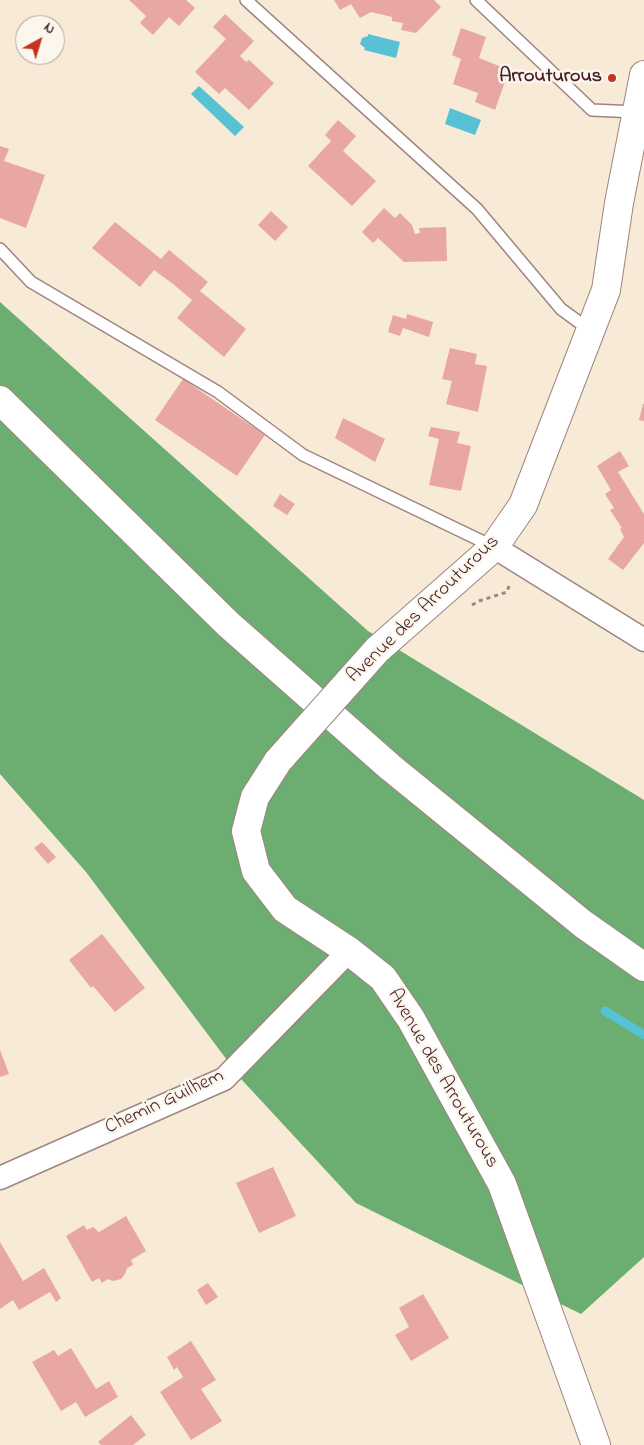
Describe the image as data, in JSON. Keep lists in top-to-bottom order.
{
  "streets": {
    "street": ["Avenue des Arrouturous", "Chemin Guilhem"]
  },
  "crossings": [
    ["Avenue des Arrouturous", "Chemin Guilhem"]
  ],
  "places": ["Arrouturous"],
  "north": "top right"
}
